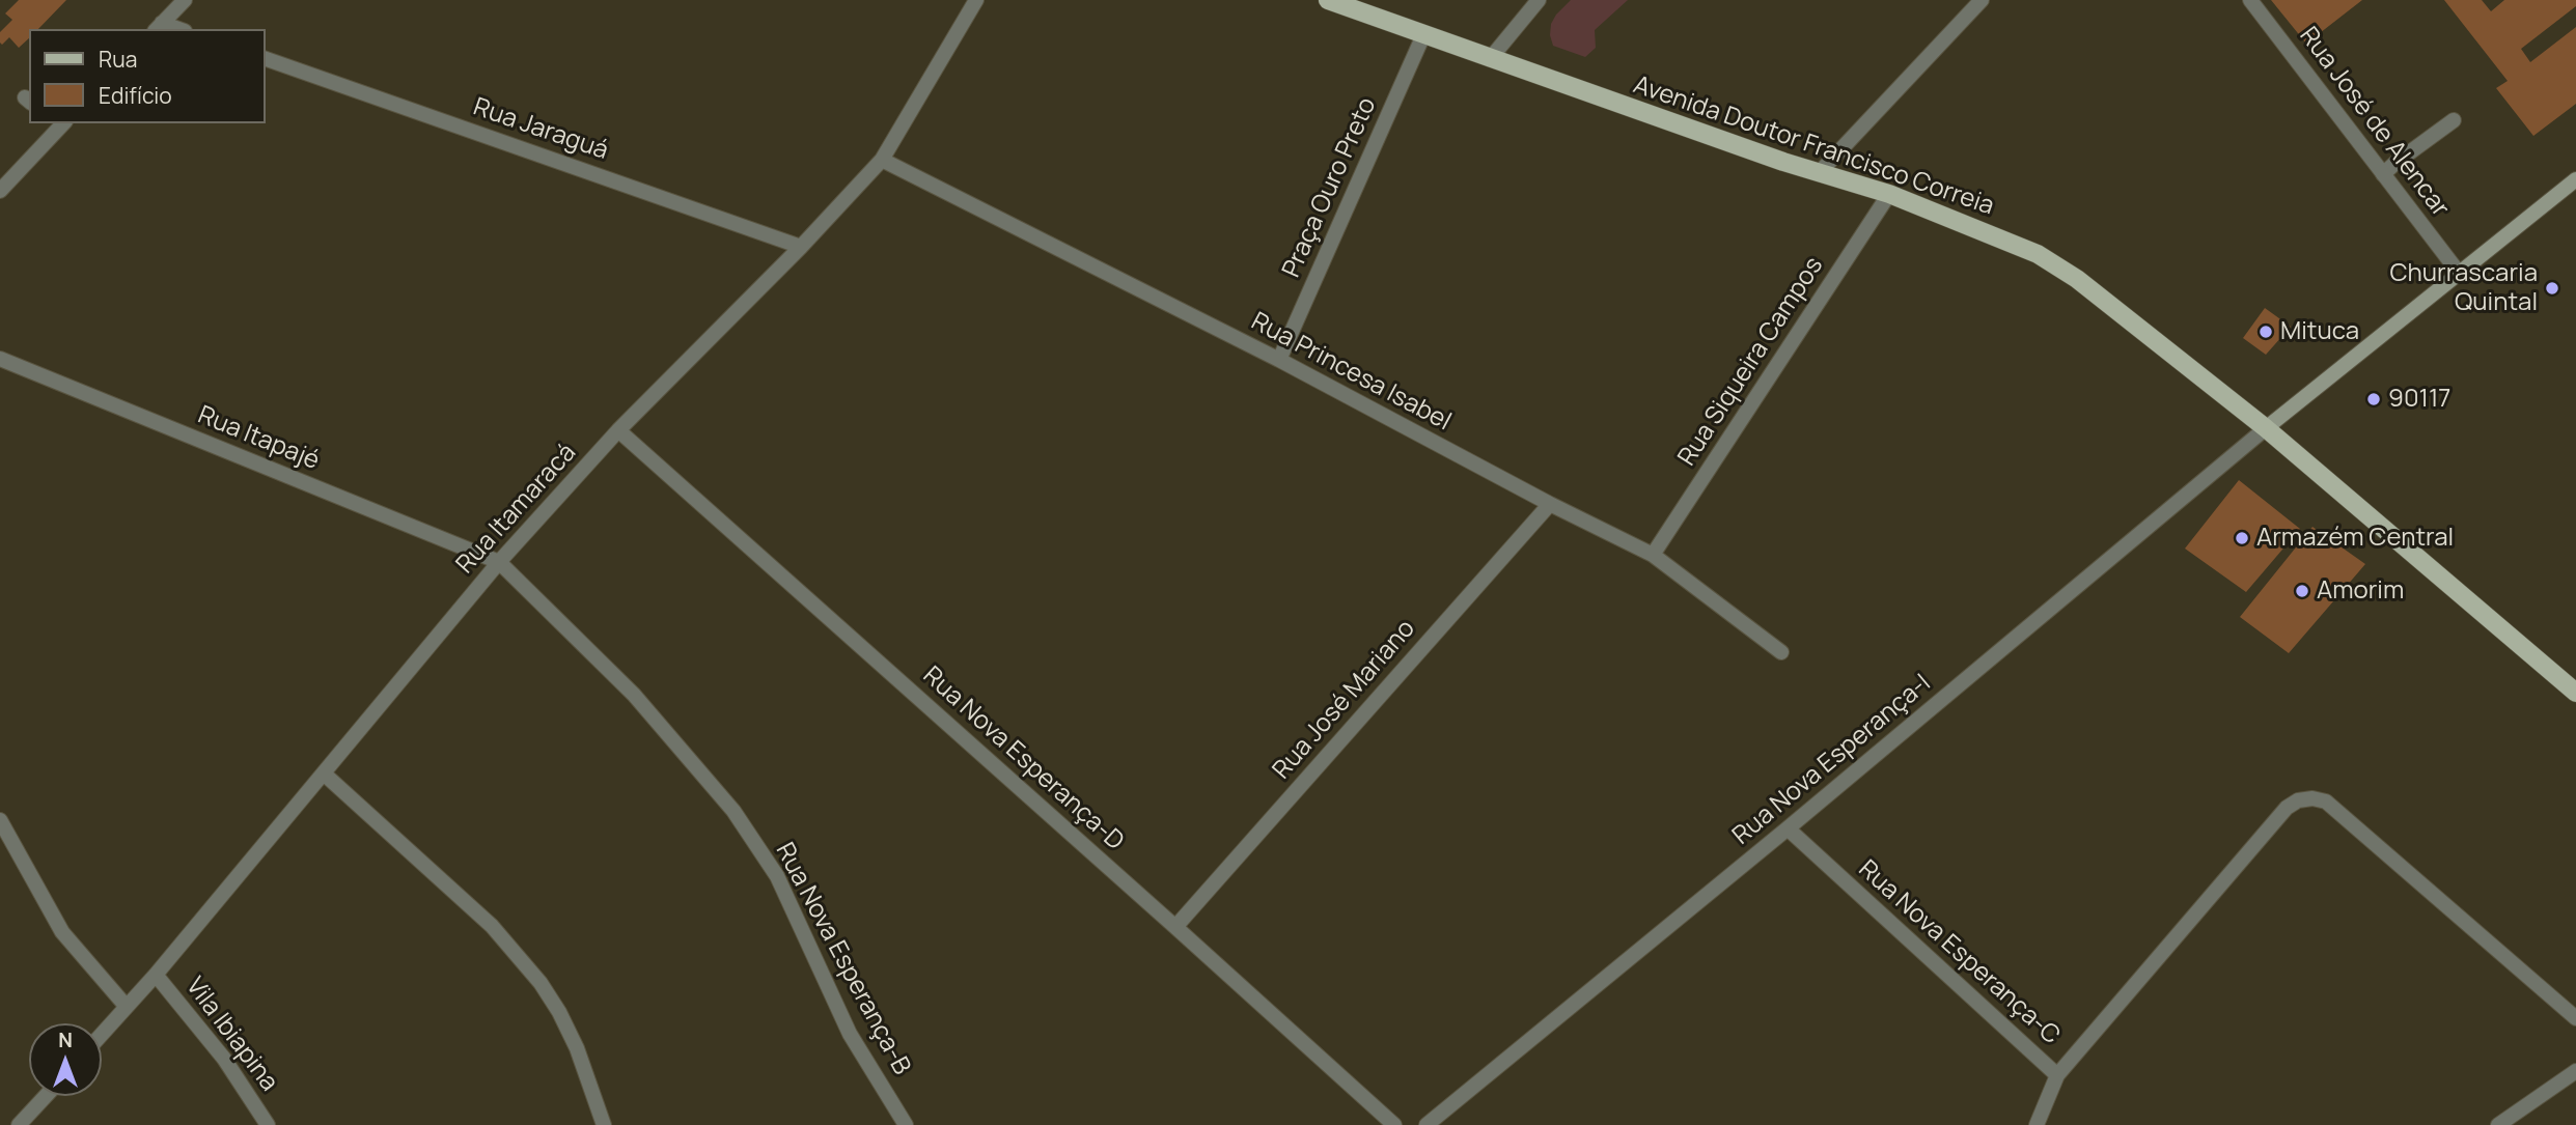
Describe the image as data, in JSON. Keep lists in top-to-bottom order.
{
  "streets": {
    "main road": ["Avenida Doutor Francisco Correia"],
    "street": [
      "Rua José de Alencar",
      "Rua Jaraguá",
      "Praça Ouro Preto",
      "Rua Siqueira Campos",
      "Rua Princesa Isabel",
      "Rua Itapajé",
      "Rua Itamaracá",
      "Rua José Mariano",
      "Rua Nova Esperança-D",
      "Rua Nova Esperança-I",
      "Rua Nova Esperança-C",
      "Rua Nova Esperança-B",
      "Vila Ibiapina"
    ]
  },
  "crossings": [
    ["Rua Jaraguá", "Rua Itamaracá"],
    ["Avenida Doutor Francisco Correia", "Praça Ouro Preto"],
    ["Avenida Doutor Francisco Correia", "Rua Siqueira Campos"],
    ["Avenida Doutor Francisco Correia", "Rua Nova Esperança-I"],
    ["Praça Ouro Preto", "Rua Princesa Isabel"],
    ["Rua Siqueira Campos", "Rua Princesa Isabel"],
    ["Rua Princesa Isabel", "Rua Itamaracá"],
    ["Rua Princesa Isabel", "Rua José Mariano"],
    ["Rua Itapajé", "Rua Itamaracá"],
    ["Rua Itapajé", "Rua Nova Esperança-B"],
    ["Rua Itamaracá", "Rua Nova Esperança-D"],
    ["Rua Itamaracá", "Rua Nova Esperança-B"],
    ["Rua Itamaracá", "Vila Ibiapina"],
    ["Rua José Mariano", "Rua Nova Esperança-D"],
    ["Rua Nova Esperança-I", "Rua Nova Esperança-C"]
  ],
  "places": [
    "Churrascaria Quintal",
    "Mituca",
    "90117",
    "Armazém Central",
    "Amorim"
  ],
  "legend": ["Rua", "Edifício"],
  "north": "top"
}
